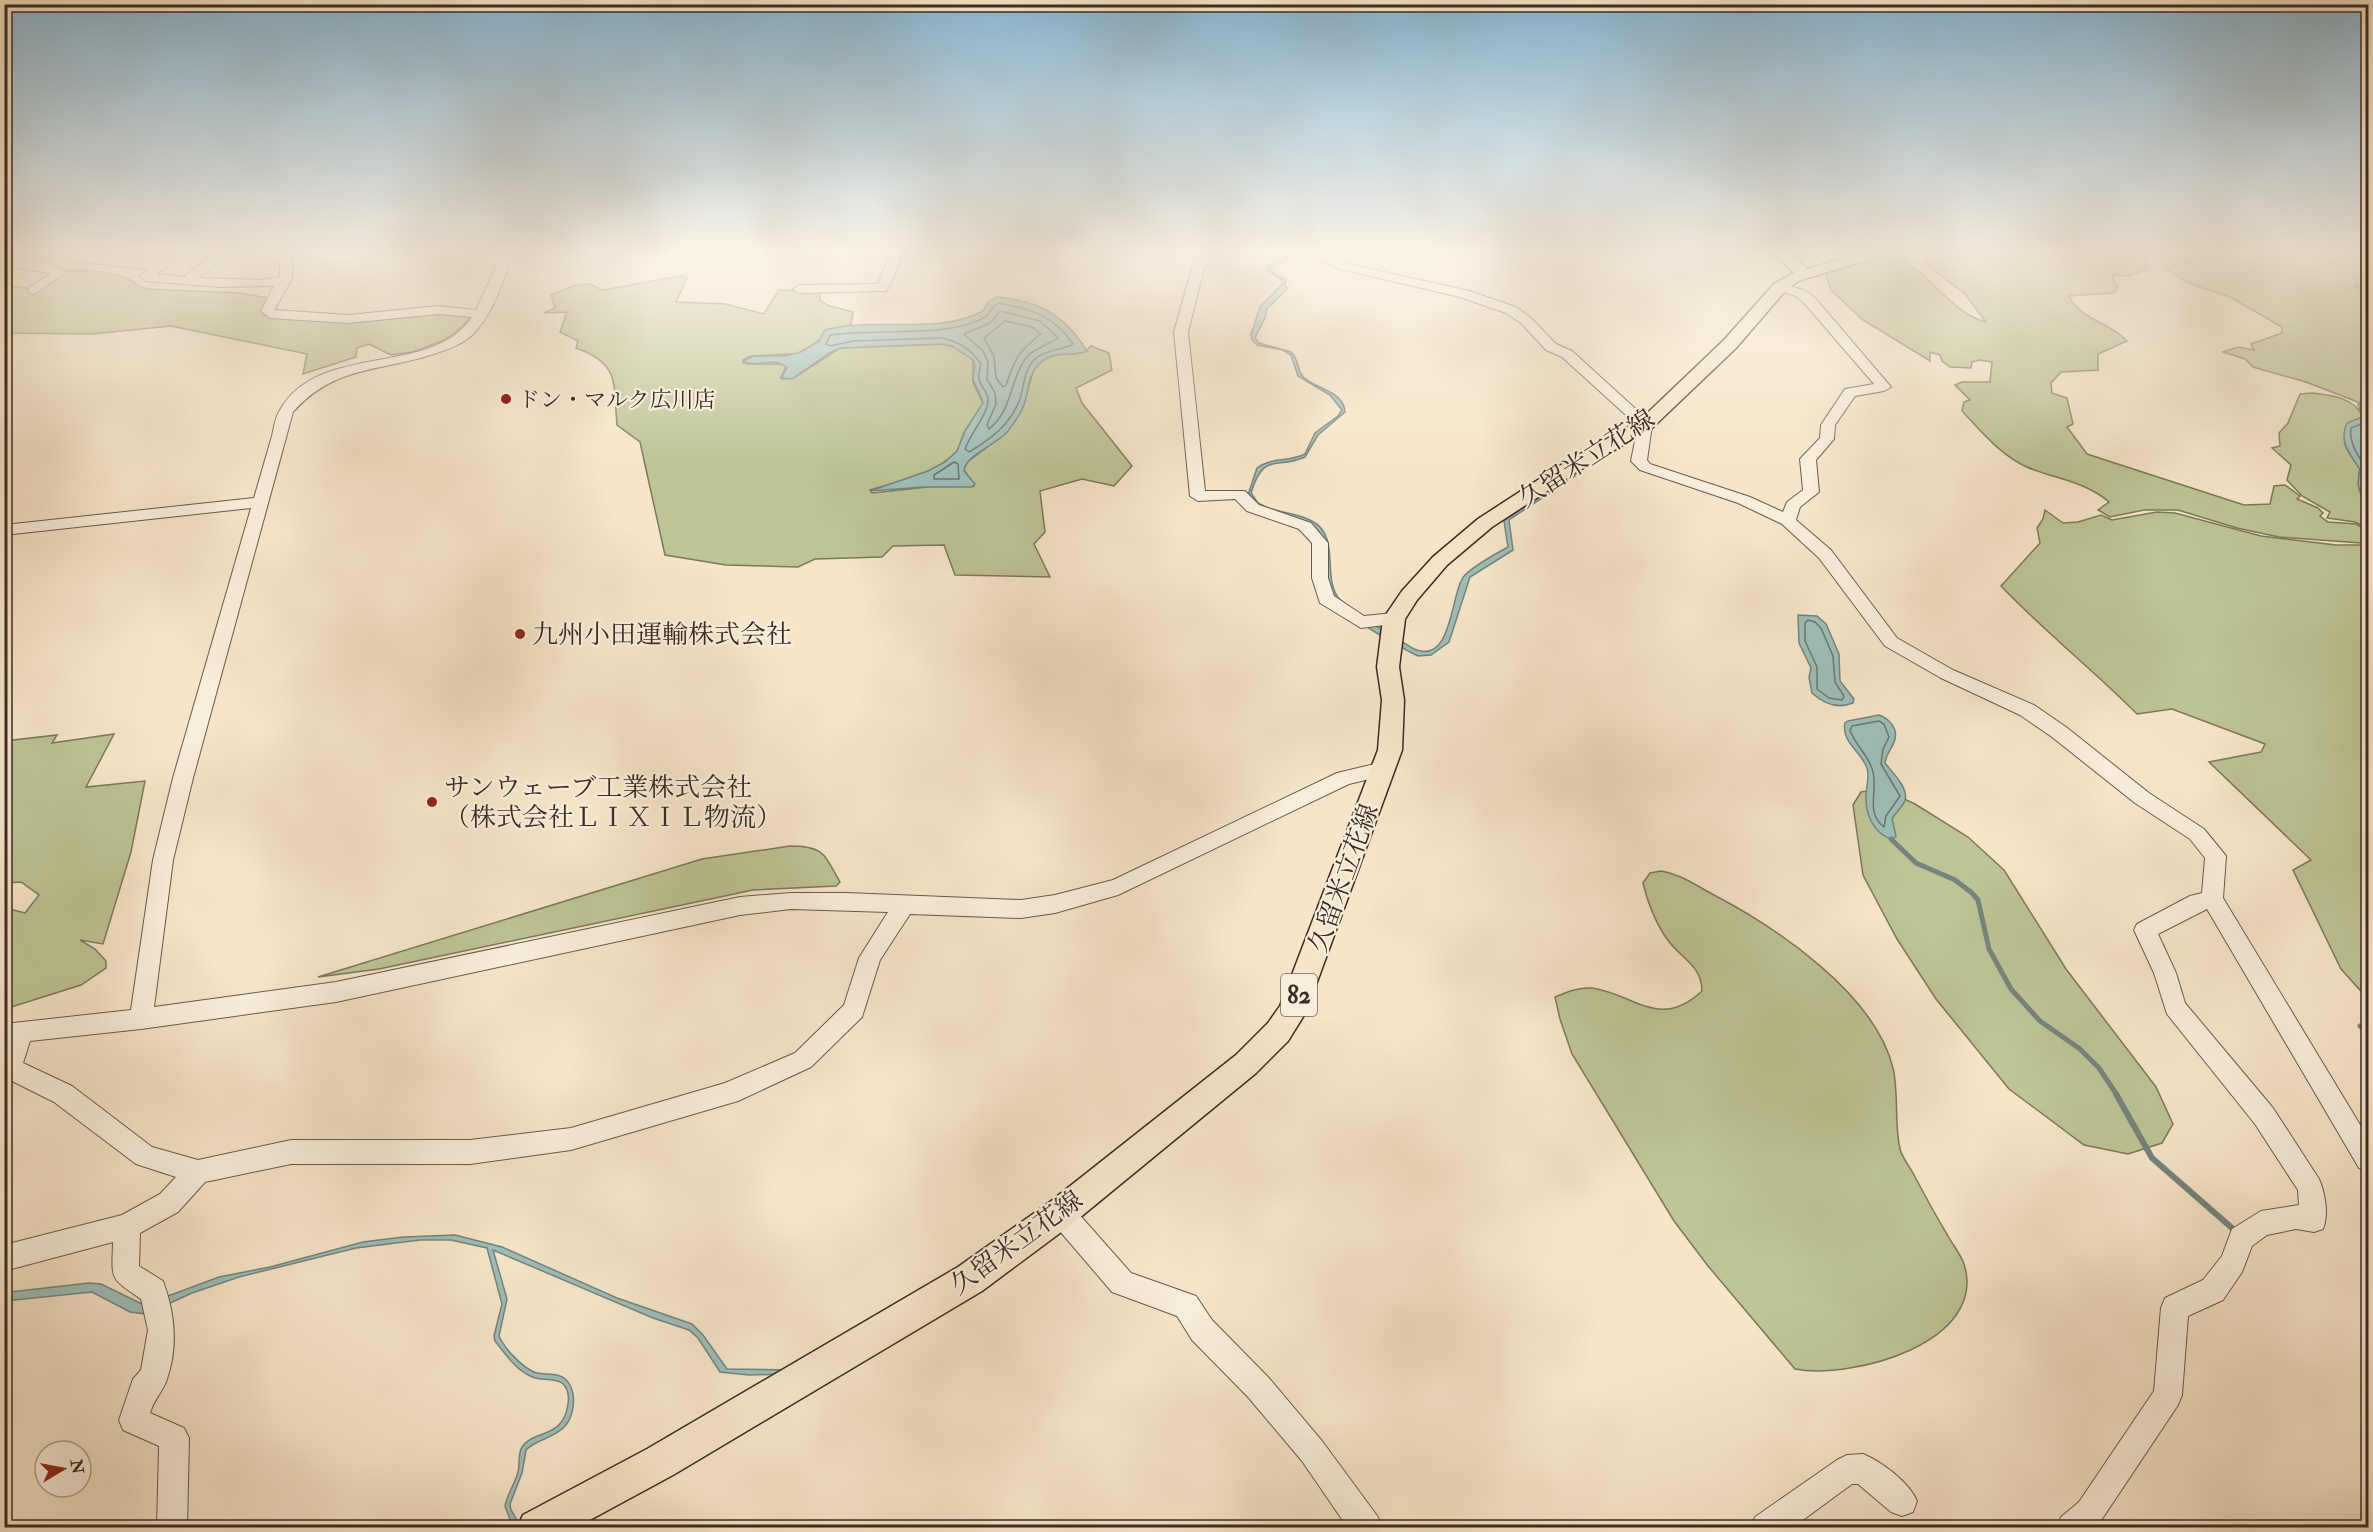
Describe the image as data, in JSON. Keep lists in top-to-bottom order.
{
  "streets": {
    "main road": ["久留米立花線", "82"]
  },
  "places": ["ドン・マルク広川店", "九州小田運輸株式会社", "サンウェーブ工業株式会社 （株式会社ＬＩＸＩＬ物流）"],
  "north": "right"
}
